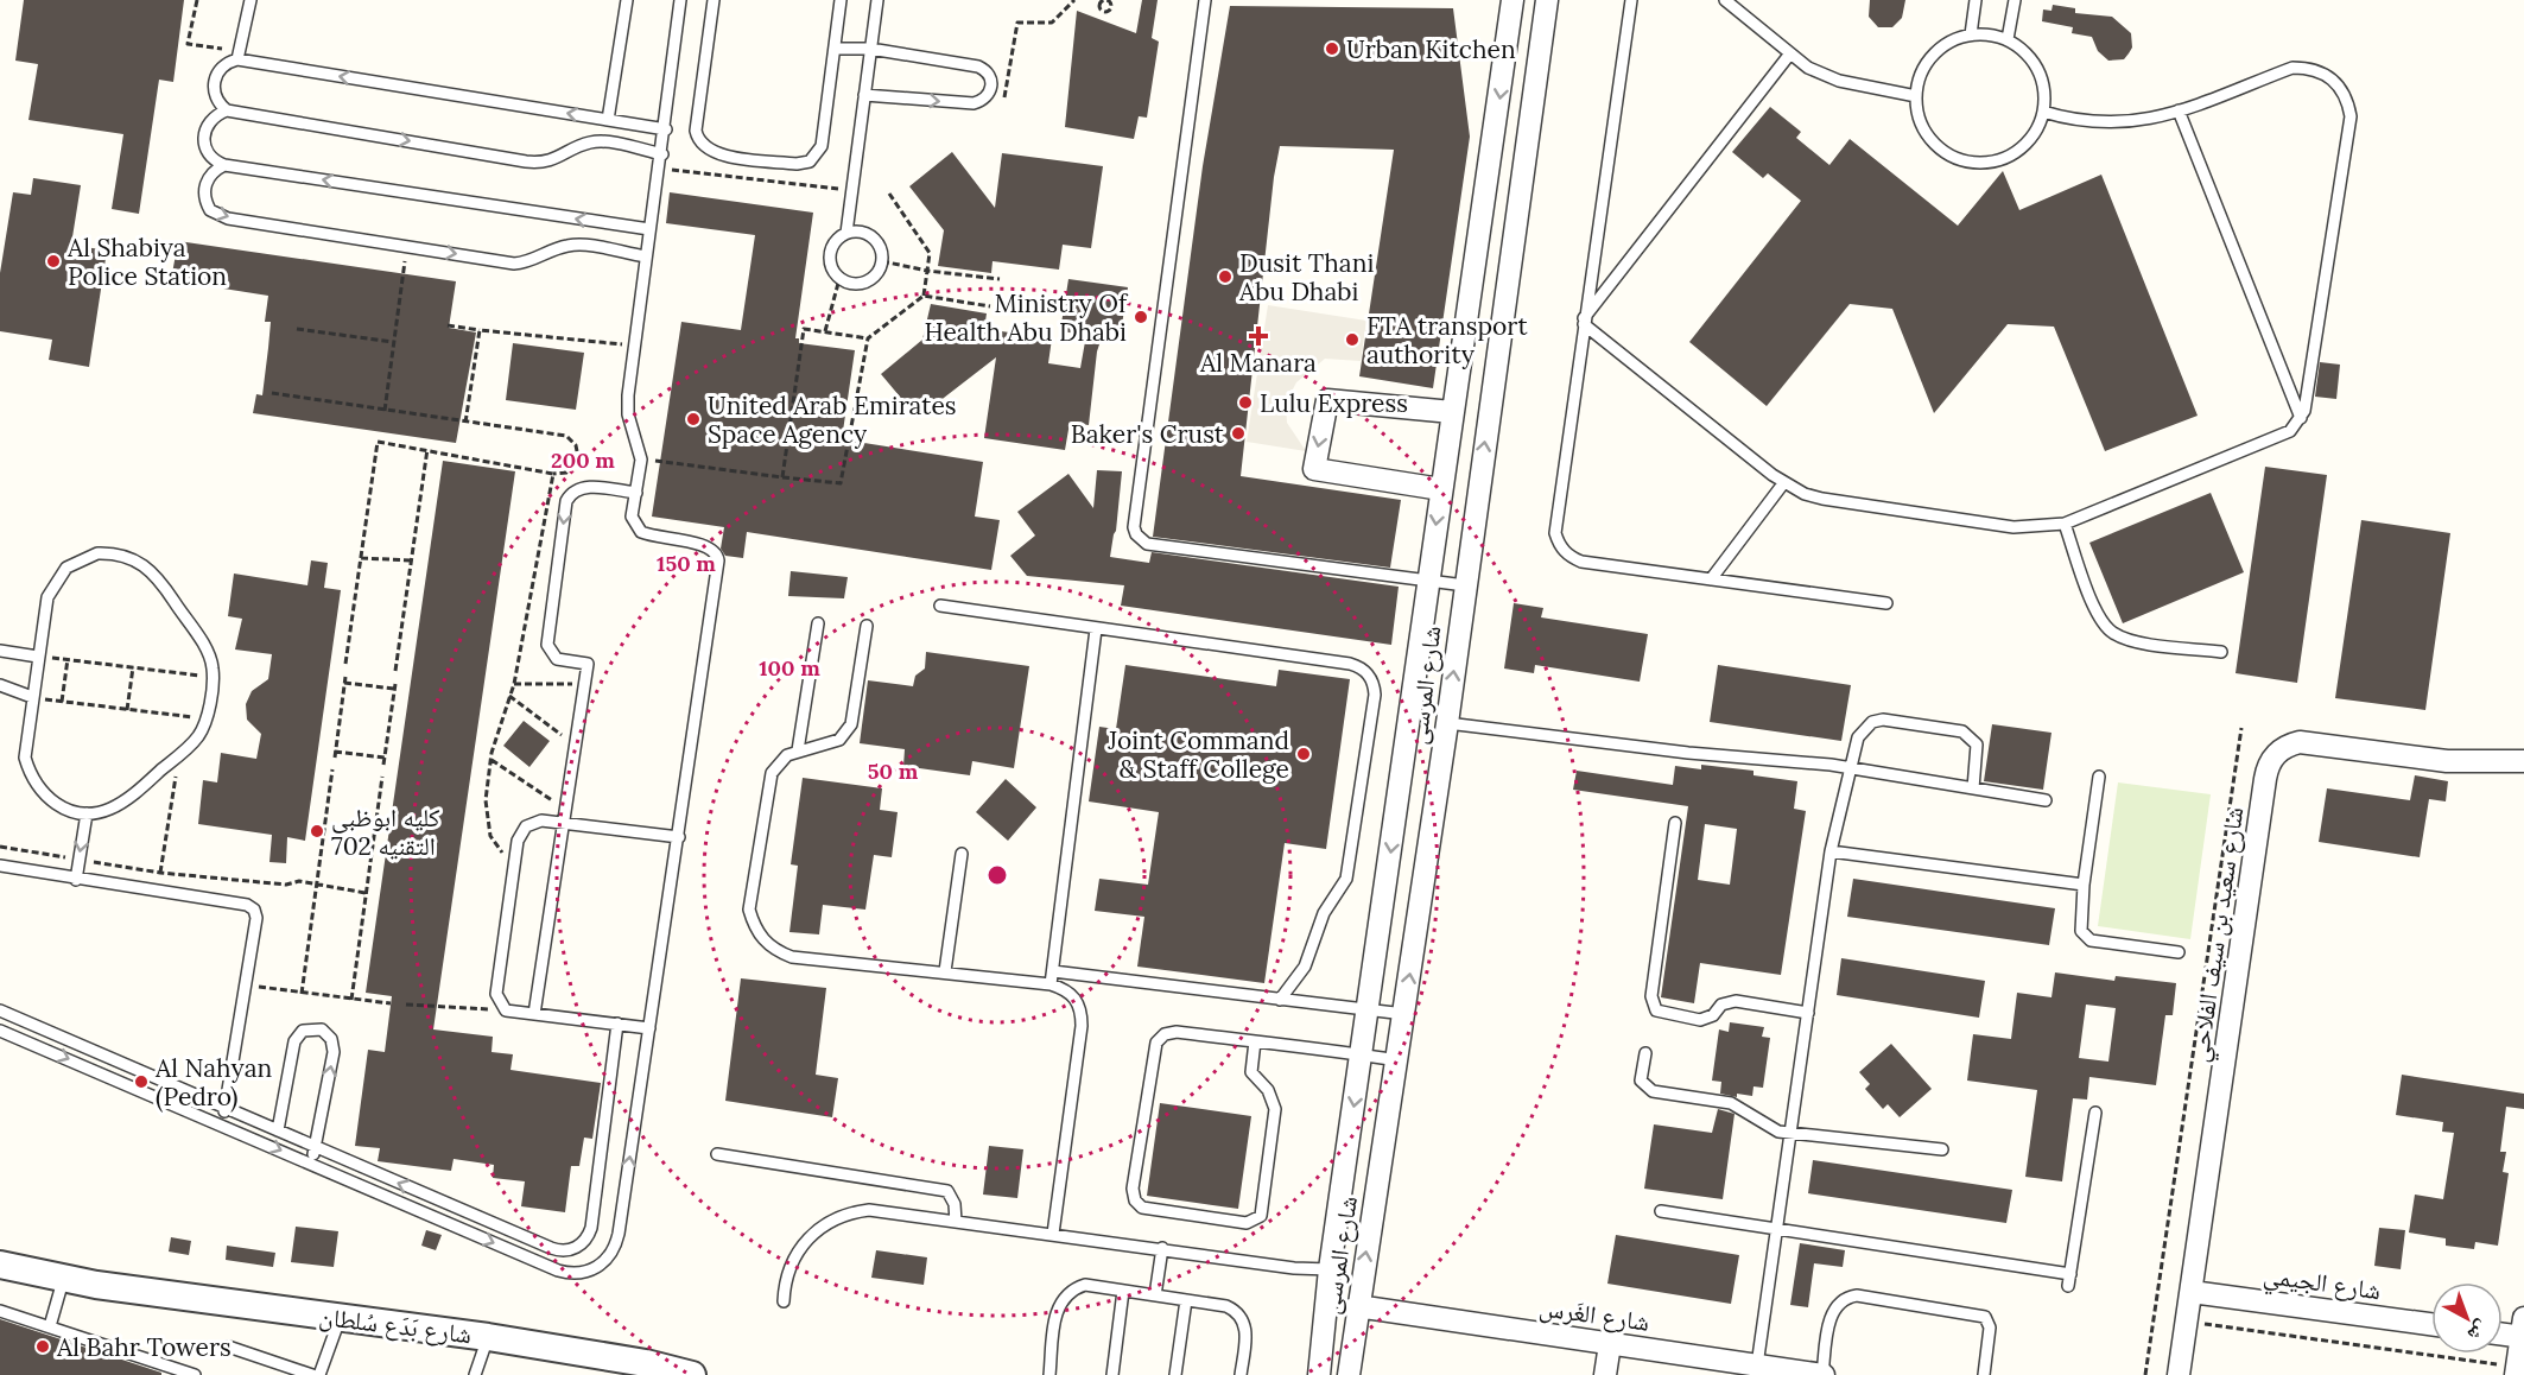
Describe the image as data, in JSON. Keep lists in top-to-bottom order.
{
  "streets": {
    "street": [
      "شارع المرسى",
      "شارع سعيد بن سيف الفلاحي",
      "شارع الجيمي",
      "شارع الغَرس",
      "شارع بَدَع سُلطان"
    ]
  },
  "crossings": [
    ["شارع المرسى", "شارع الغَرس"],
    ["شارع سعيد بن سيف الفلاحي", "شارع الجيمي"]
  ],
  "places": {
    "other": [
      "Urban Kitchen",
      "Al Shabiya Police Station",
      "Dusit Thani Abu Dhabi",
      "Ministry Of Health Abu Dhabi",
      "FTA transport authority",
      "Lulu Express",
      "United Arab Emirates Space Agency",
      "Baker's Crust",
      "Joint Command & Staff College",
      "كليه ابوظبي التقنيه 702",
      "Al Nahyan (Pedro)",
      "Al Bahr Towers"
    ],
    "health": ["Al Manara"]
  },
  "north": "bottom right",
  "rings": [
    "200 m",
    "150 m",
    "100 m",
    "50 m"
  ]
}
